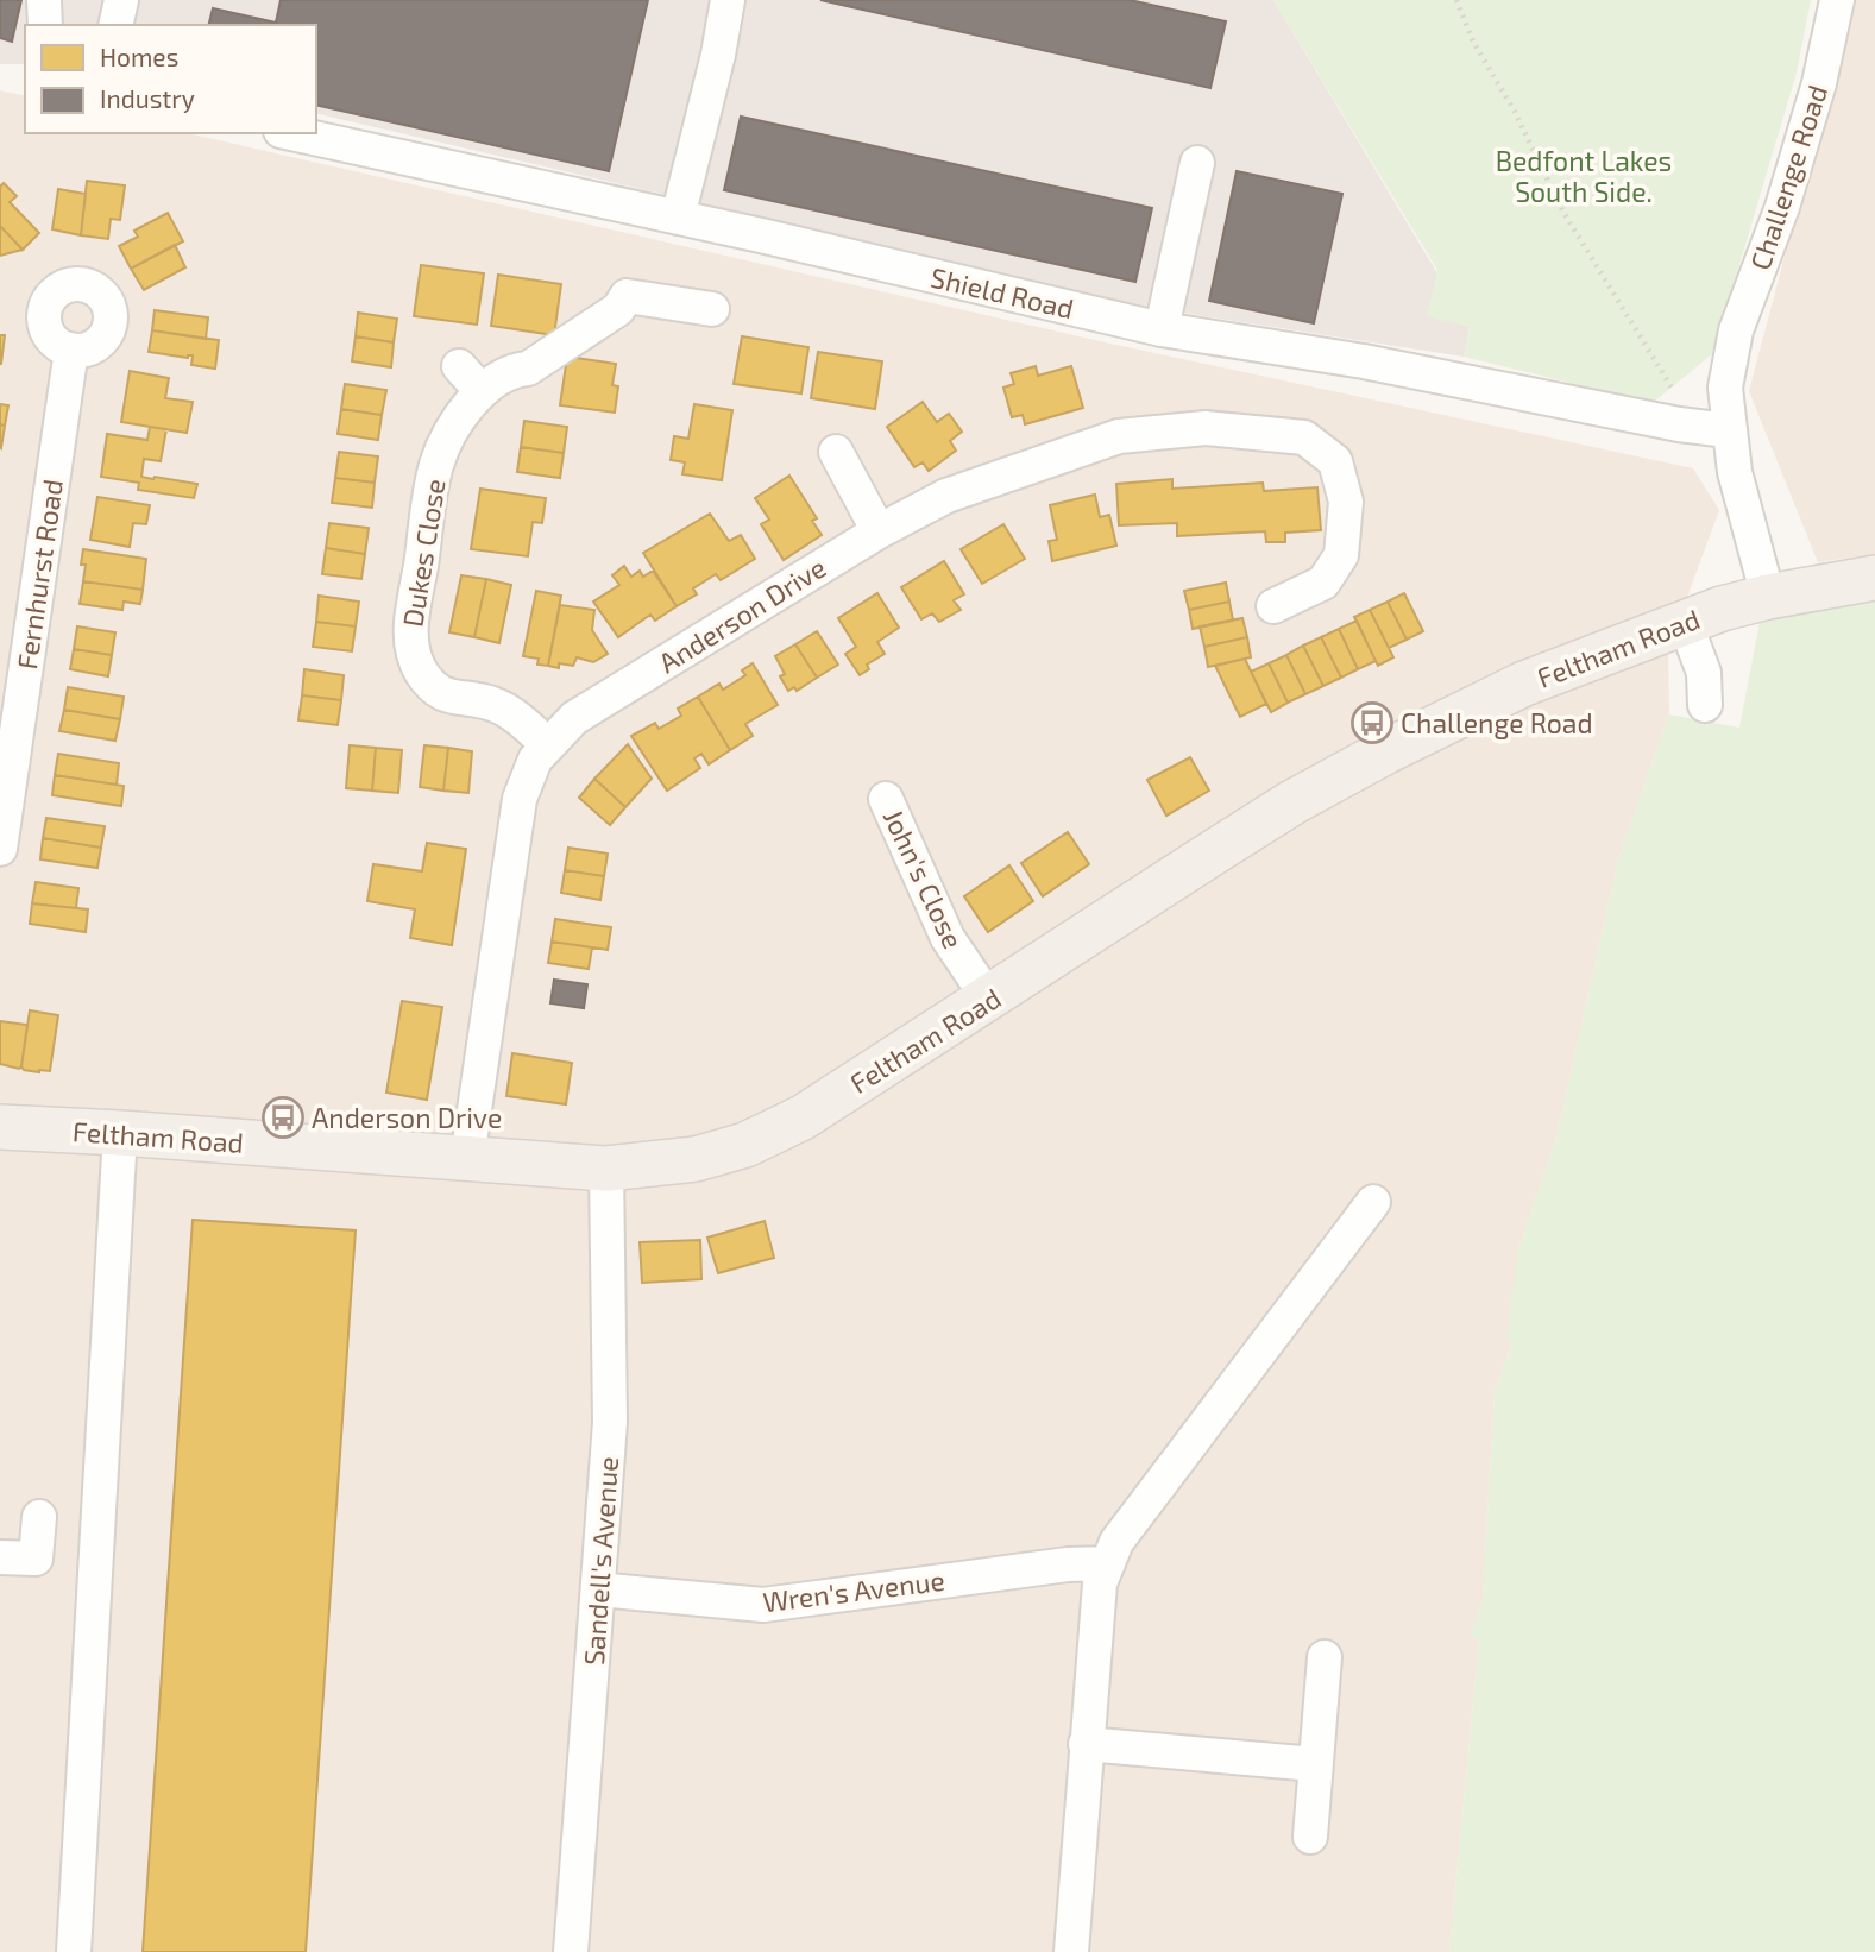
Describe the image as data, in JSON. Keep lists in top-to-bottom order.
{
  "streets": {
    "main road": ["Feltham Road"],
    "street": [
      "Challenge Road",
      "Shield Road",
      "Dukes Close",
      "Fernhurst Road",
      "Anderson Drive",
      "John's Close",
      "Sandell's Avenue",
      "Wren's Avenue"
    ]
  },
  "crossings": [
    ["Challenge Road", "Shield Road"],
    ["Challenge Road", "Feltham Road"],
    ["Dukes Close", "Anderson Drive"],
    ["Anderson Drive", "Feltham Road"],
    ["Feltham Road", "John's Close"],
    ["Feltham Road", "Sandell's Avenue"],
    ["Sandell's Avenue", "Wren's Avenue"]
  ],
  "parks": ["Bedfont Lakes South Side."],
  "places": {
    "bus stop": ["Challenge Road", "Anderson Drive"]
  },
  "legend": ["Homes", "Industry"]
}
